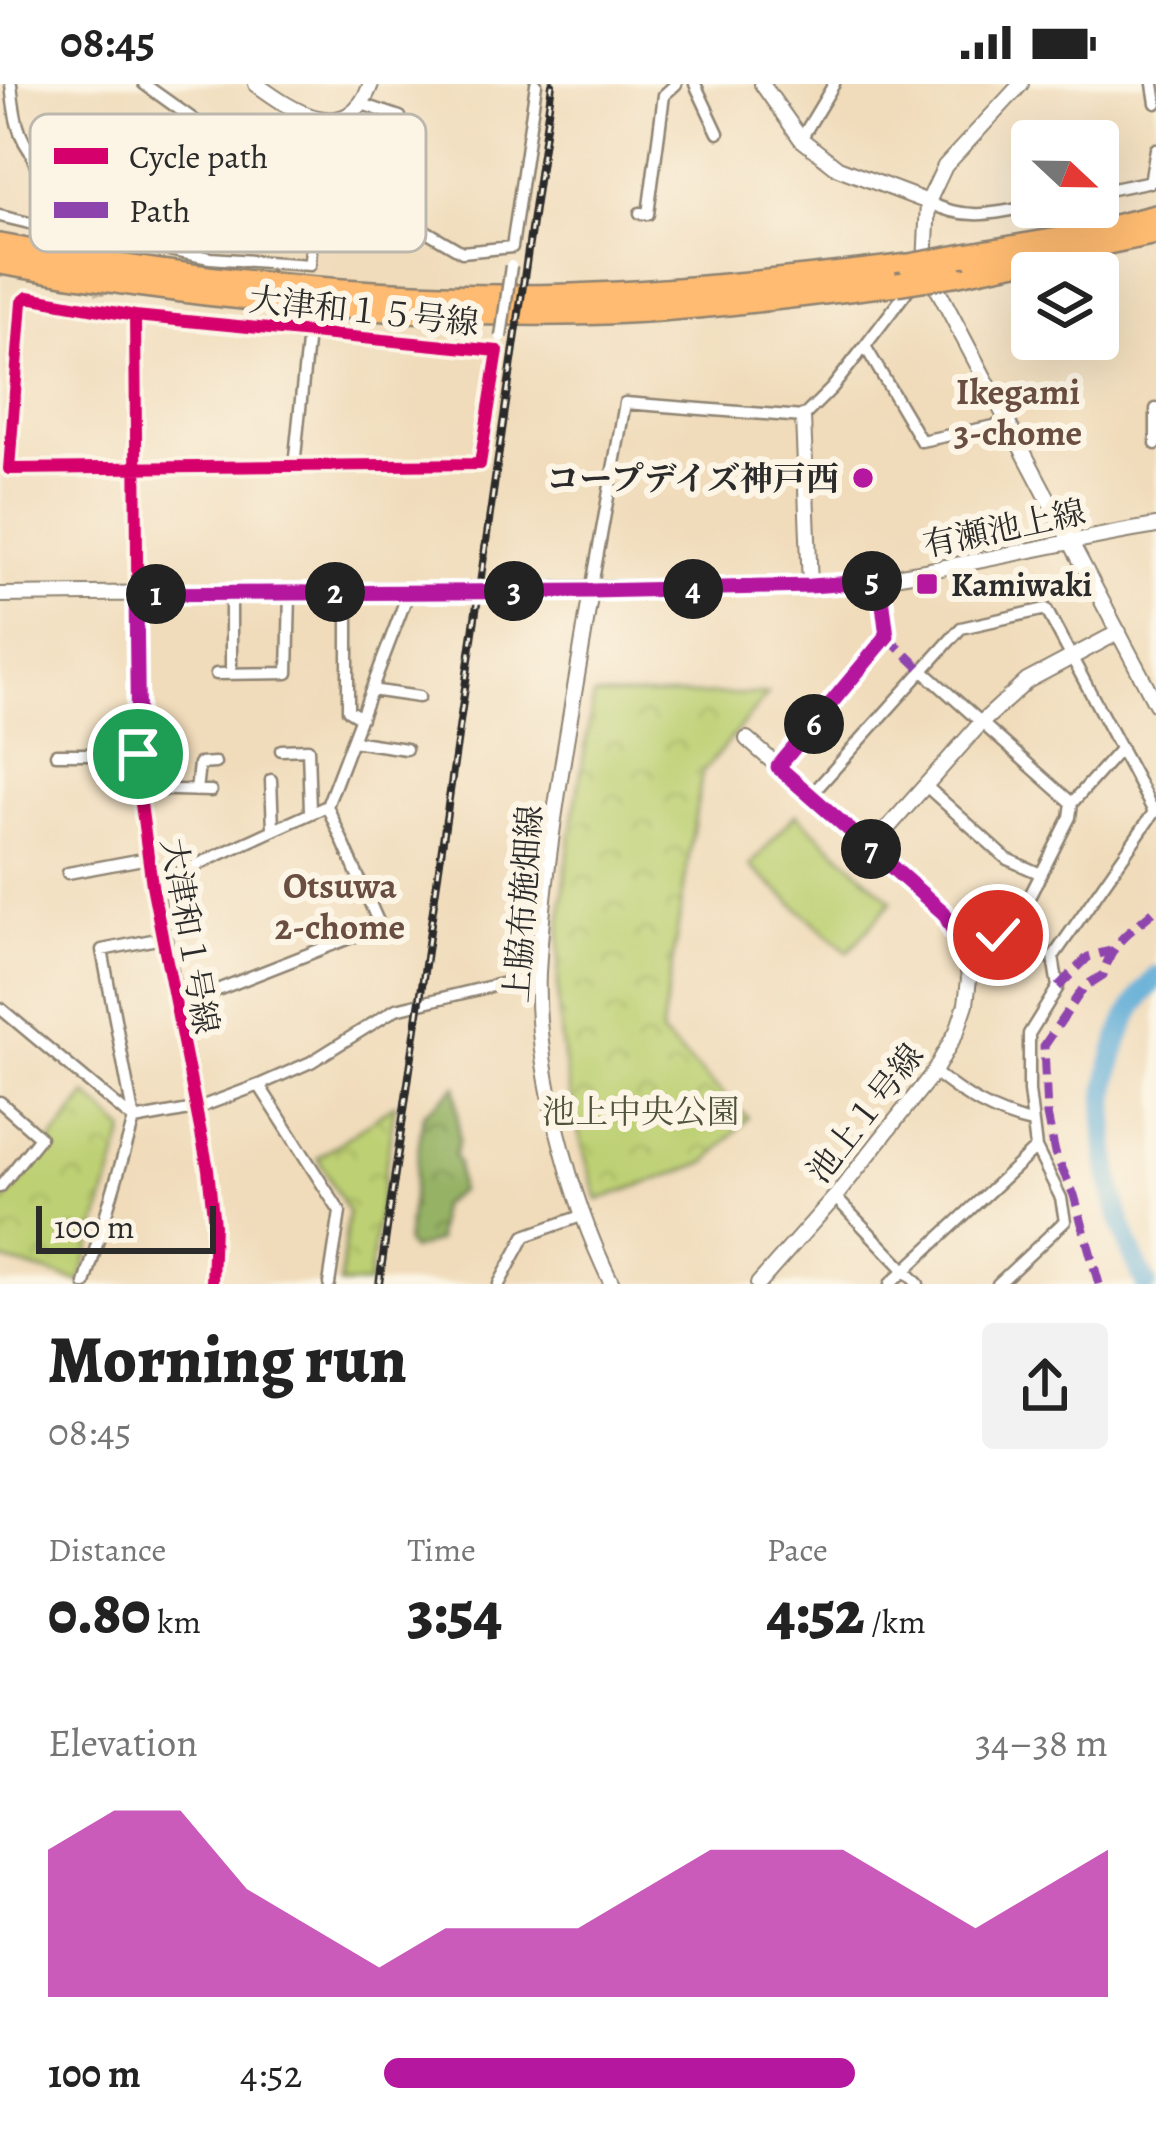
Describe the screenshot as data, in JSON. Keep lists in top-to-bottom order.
{
  "streets": {
    "street": [
      "大津和１５号線",
      "有瀬池上線",
      "上脇布施畑線",
      "大津和１号線",
      "池上１号線"
    ]
  },
  "crossings": [
    ["有瀬池上線", "上脇布施畑線"],
    ["有瀬池上線", "大津和１号線"]
  ],
  "districts": ["Ikegami 3-chome", "Otsuwa 2-chome"],
  "parks": ["池上中央公園"],
  "places": {
    "other": ["コープデイズ神戸西"],
    "transit": ["Kamiwaki"]
  },
  "legend": ["Cycle path", "Path"],
  "scale_bar": "100 m",
  "north": "right",
  "page": {
    "status": "08:45",
    "pins": [
      "5",
      "4",
      "3",
      "2",
      "1",
      "6",
      "7"
    ],
    "scale": "100 m",
    "heading": ["Morning run", "08:45"],
    "stats": [
      ["Distance", "0.80 km"],
      ["Time", "3:54"],
      ["Pace", "4:52 /km"]
    ],
    "chart": ["Elevation", "34–38 m"],
    "list": [
      {
        "name": "100 m",
        "note": "4:52"
      }
    ]
  }
}
